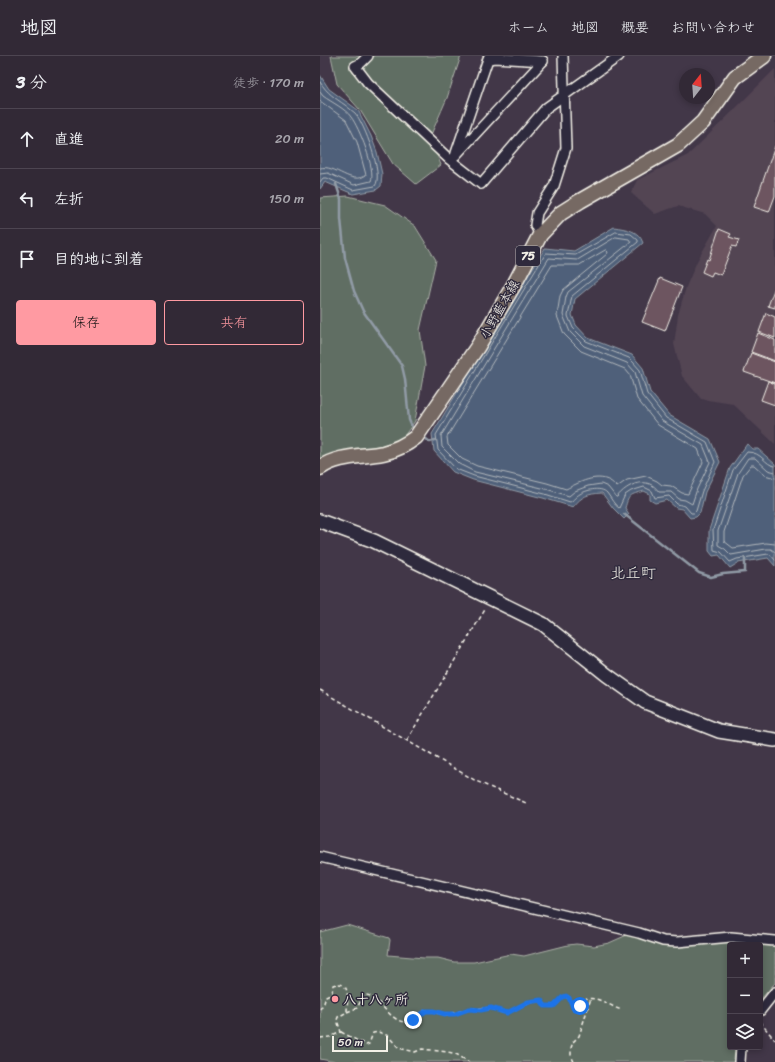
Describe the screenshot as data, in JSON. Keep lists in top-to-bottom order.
{
  "streets": {
    "main road": ["75", "小野藍本線"]
  },
  "districts": ["北丘町"],
  "places": ["八十八ヶ所"],
  "scale_bar": "50 m",
  "north": "top",
  "page": {
    "header": "地図",
    "nav": [
      "ホーム",
      "地図",
      "概要",
      "お問い合わせ"
    ],
    "heading": ["3 分", "徒歩 · 170 m"],
    "list": [
      ["直進", "20 m"],
      ["左折", "150 m"],
      "目的地に到着"
    ],
    "buttons": ["保存", "共有"],
    "map_buttons": ["+", "−"],
    "scale": "50 m"
  }
}
